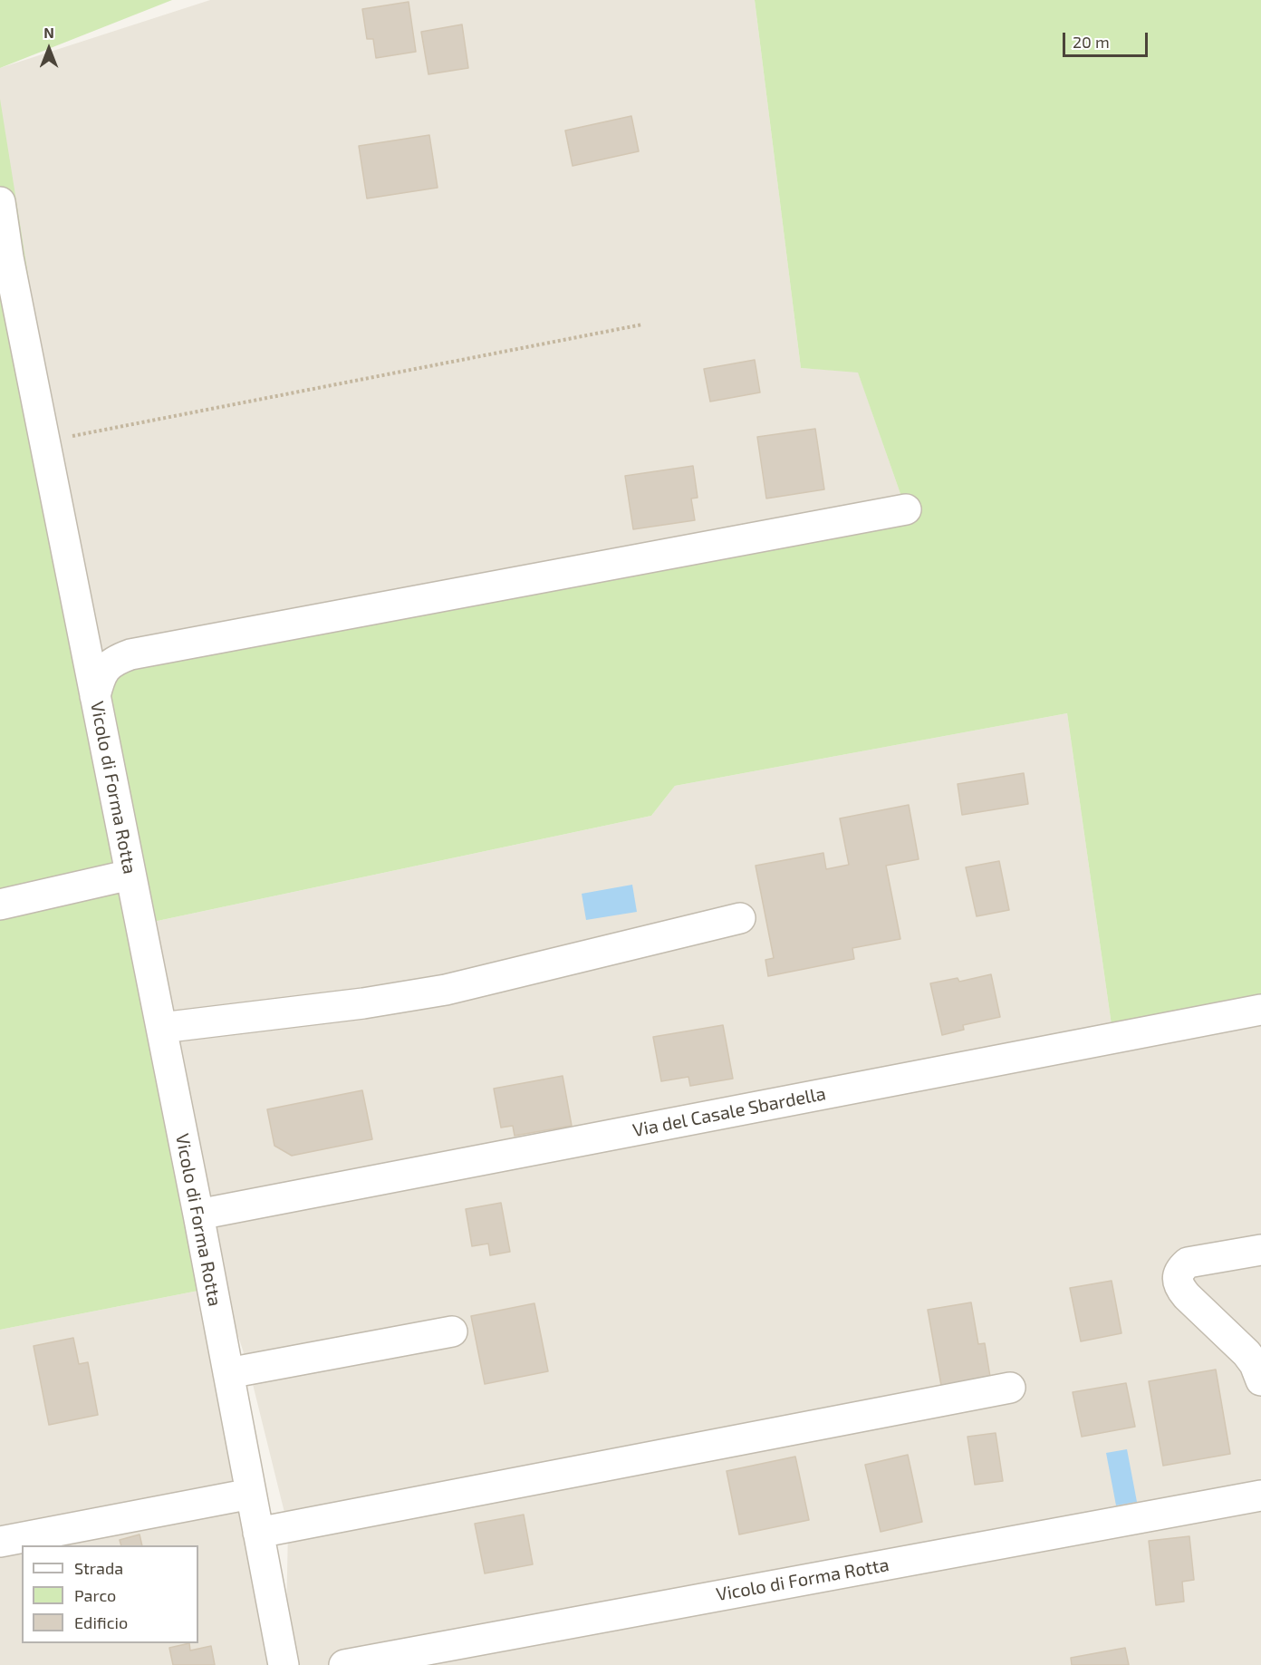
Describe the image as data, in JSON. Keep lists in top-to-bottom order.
{
  "streets": {
    "street": ["Vicolo di Forma Rotta", "Via del Casale Sbardella"]
  },
  "crossings": [
    ["Vicolo di Forma Rotta", "Via del Casale Sbardella"]
  ],
  "legend": ["Strada", "Parco", "Edificio"],
  "scale_bar": "20 m",
  "north": "top"
}
